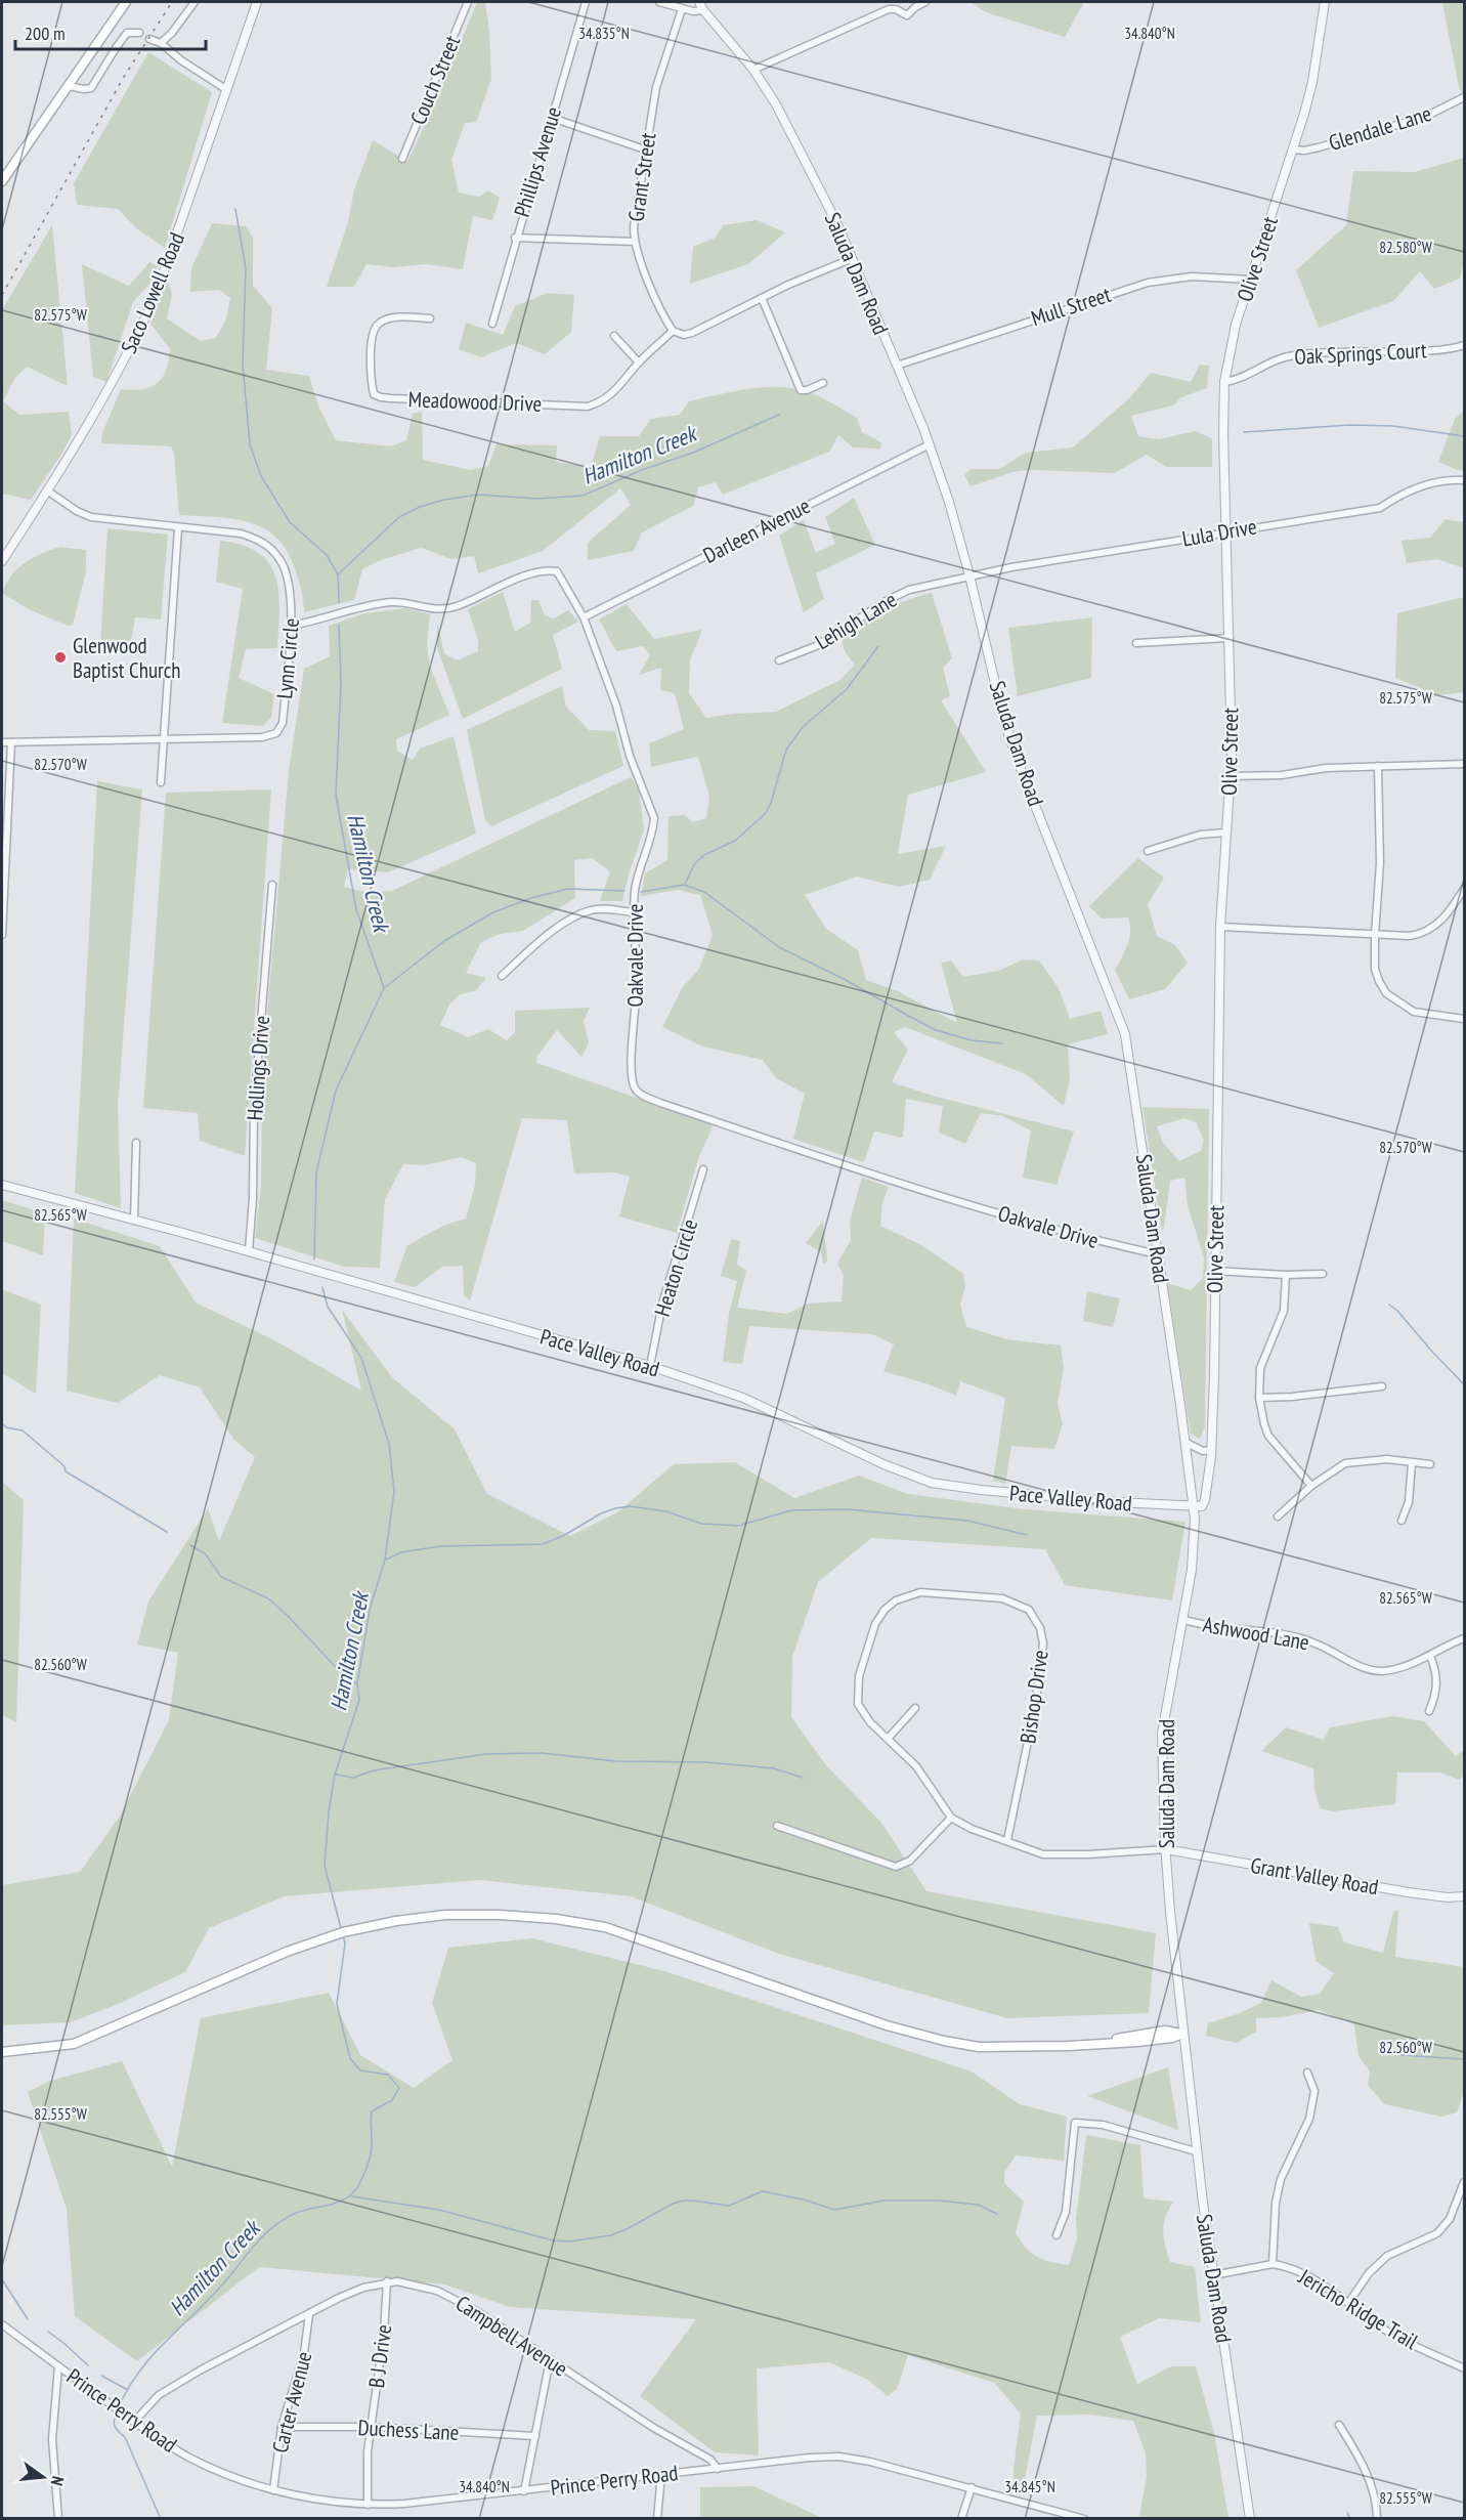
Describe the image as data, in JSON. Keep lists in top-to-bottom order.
{
  "streets": {
    "street": [
      "Couch Street",
      "Glendale Lane",
      "Phillips Avenue",
      "Grant Street",
      "Olive Street",
      "Saluda Dam Road",
      "Saco Lowell Road",
      "Mull Street",
      "Oak Springs Court",
      "Meadowood Drive",
      "Darleen Avenue",
      "Lula Drive",
      "Lehigh Lane",
      "Lynn Circle",
      "Oakvale Drive",
      "Hollings Drive",
      "Heaton Circle",
      "Pace Valley Road",
      "Ashwood Lane",
      "Bishop Drive",
      "Grant Valley Road",
      "Jericho Ridge Trail",
      "Campbell Avenue",
      "B J Drive",
      "Carter Avenue",
      "Prince Perry Road",
      "Duchess Lane"
    ]
  },
  "crossings": [
    ["Glendale Lane", "Olive Street"],
    ["Grant Street", "Meadowood Drive"],
    ["Olive Street", "Saluda Dam Road"],
    ["Olive Street", "Mull Street"],
    ["Olive Street", "Oak Springs Court"],
    ["Olive Street", "Lula Drive"],
    ["Olive Street", "Pace Valley Road"],
    ["Saluda Dam Road", "Mull Street"],
    ["Saluda Dam Road", "Darleen Avenue"],
    ["Saluda Dam Road", "Lula Drive"],
    ["Saluda Dam Road", "Lehigh Lane"],
    ["Saluda Dam Road", "Oakvale Drive"],
    ["Saluda Dam Road", "Pace Valley Road"],
    ["Saluda Dam Road", "Ashwood Lane"],
    ["Saluda Dam Road", "Bishop Drive"],
    ["Saluda Dam Road", "Grant Valley Road"],
    ["Saluda Dam Road", "Jericho Ridge Trail"],
    ["Saco Lowell Road", "Lynn Circle"],
    ["Darleen Avenue", "Oakvale Drive"],
    ["Lula Drive", "Lehigh Lane"],
    ["Lynn Circle", "Oakvale Drive"],
    ["Hollings Drive", "Pace Valley Road"],
    ["Heaton Circle", "Pace Valley Road"],
    ["Bishop Drive", "Grant Valley Road"],
    ["Campbell Avenue", "B J Drive"],
    ["Campbell Avenue", "Carter Avenue"],
    ["Campbell Avenue", "Prince Perry Road"],
    ["B J Drive", "Prince Perry Road"],
    ["B J Drive", "Duchess Lane"],
    ["Carter Avenue", "Prince Perry Road"],
    ["Carter Avenue", "Duchess Lane"]
  ],
  "water": ["Hamilton Creek"],
  "places": ["Glenwood Baptist Church"],
  "scale_bar": "200 m",
  "north": "right",
  "coordinates": [
    "34.835°N",
    "34.840°N",
    "82.580°W",
    "82.575°W",
    "82.570°W",
    "82.565°W",
    "82.560°W",
    "82.555°W",
    "34.845°N"
  ]
}
